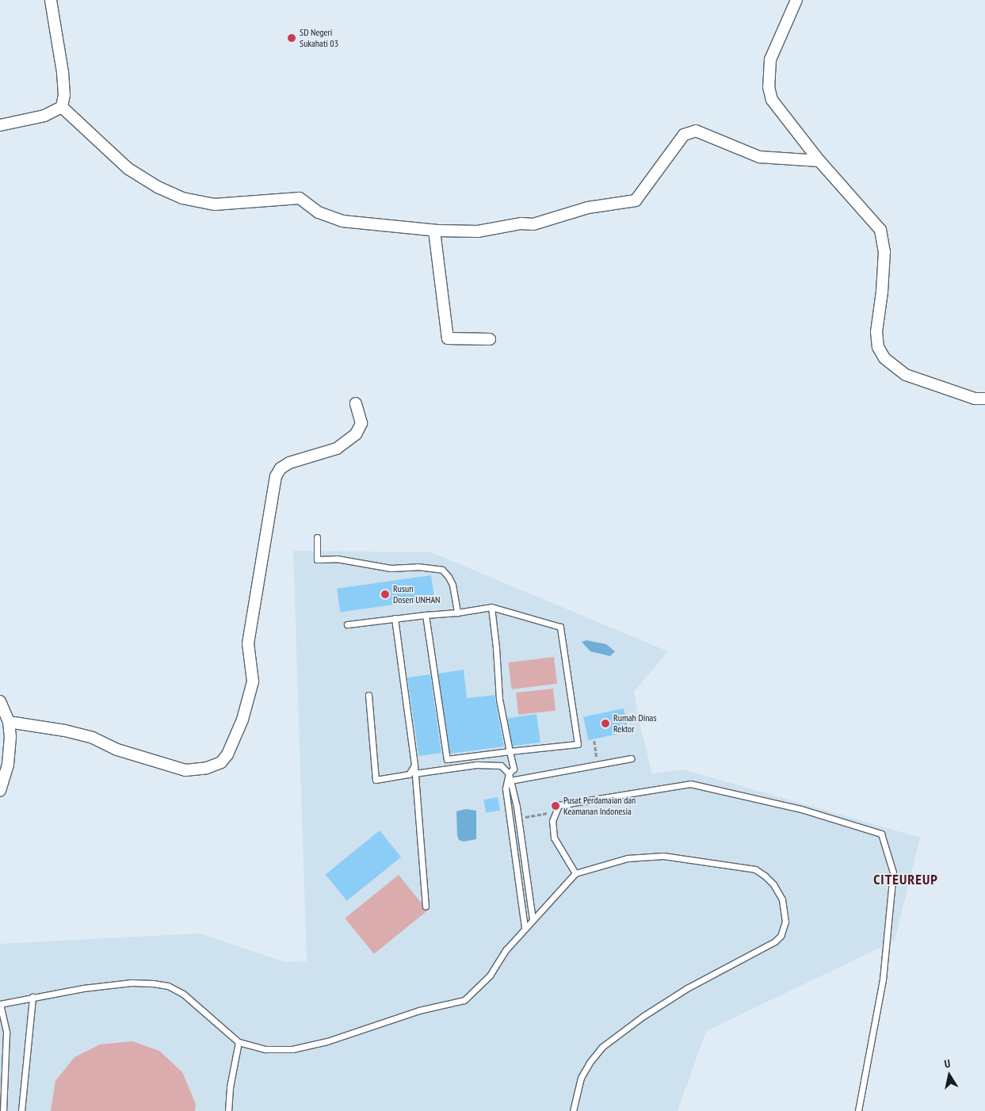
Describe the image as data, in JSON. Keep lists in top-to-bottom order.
{
  "districts": ["CITEUREUP"],
  "places": [
    "SD Negeri Sukahati 03",
    "Rusun Dosen UNHAN",
    "Rumah Dinas Rektor",
    "Pusat Perdamaian dan Keamanan Indonesia"
  ],
  "north": "top"
}
